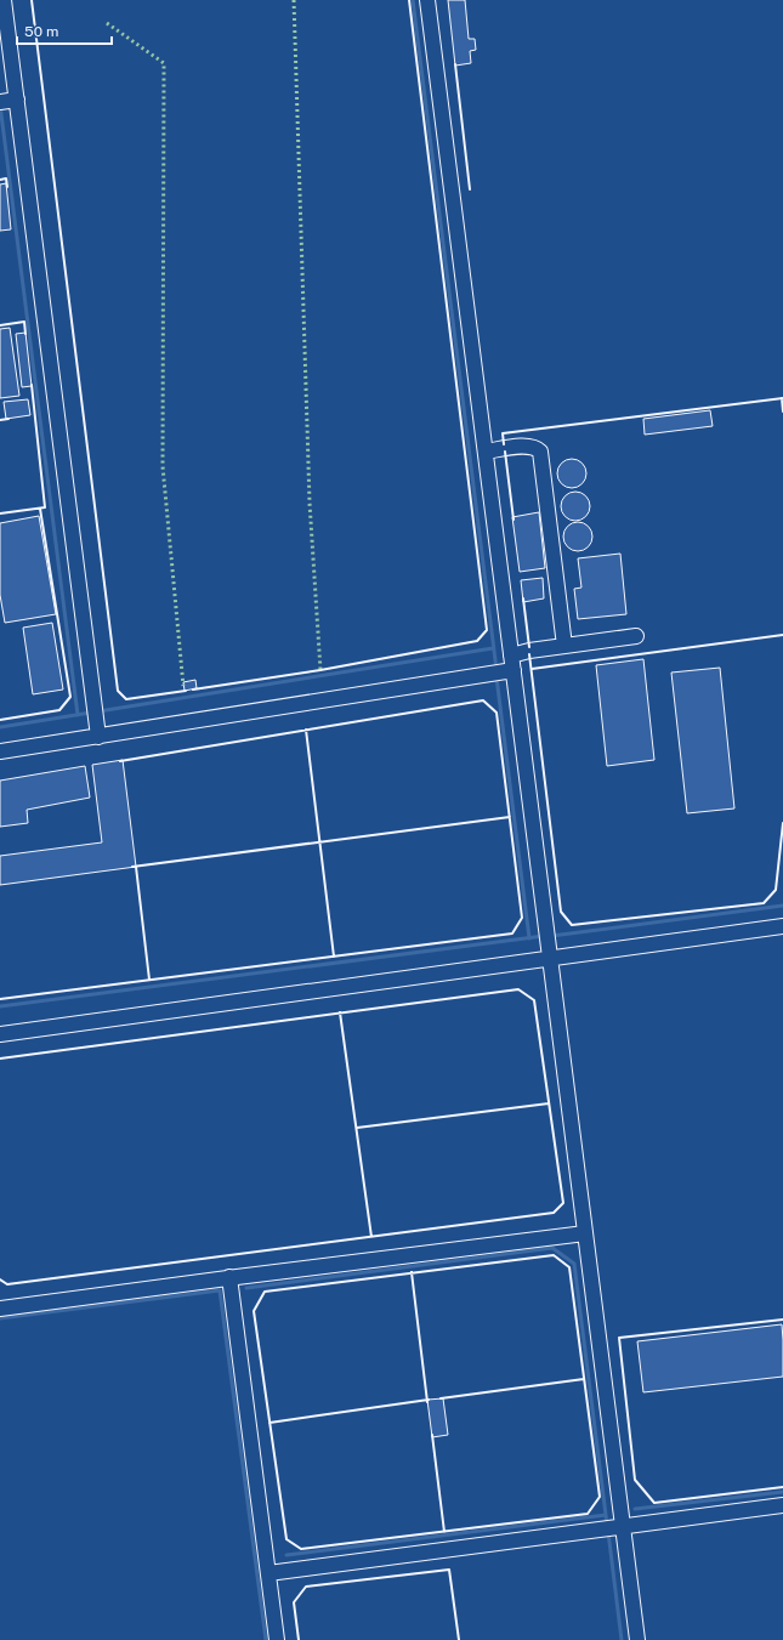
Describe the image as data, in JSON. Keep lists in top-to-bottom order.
{
  "scale_bar": "50 m"
}
